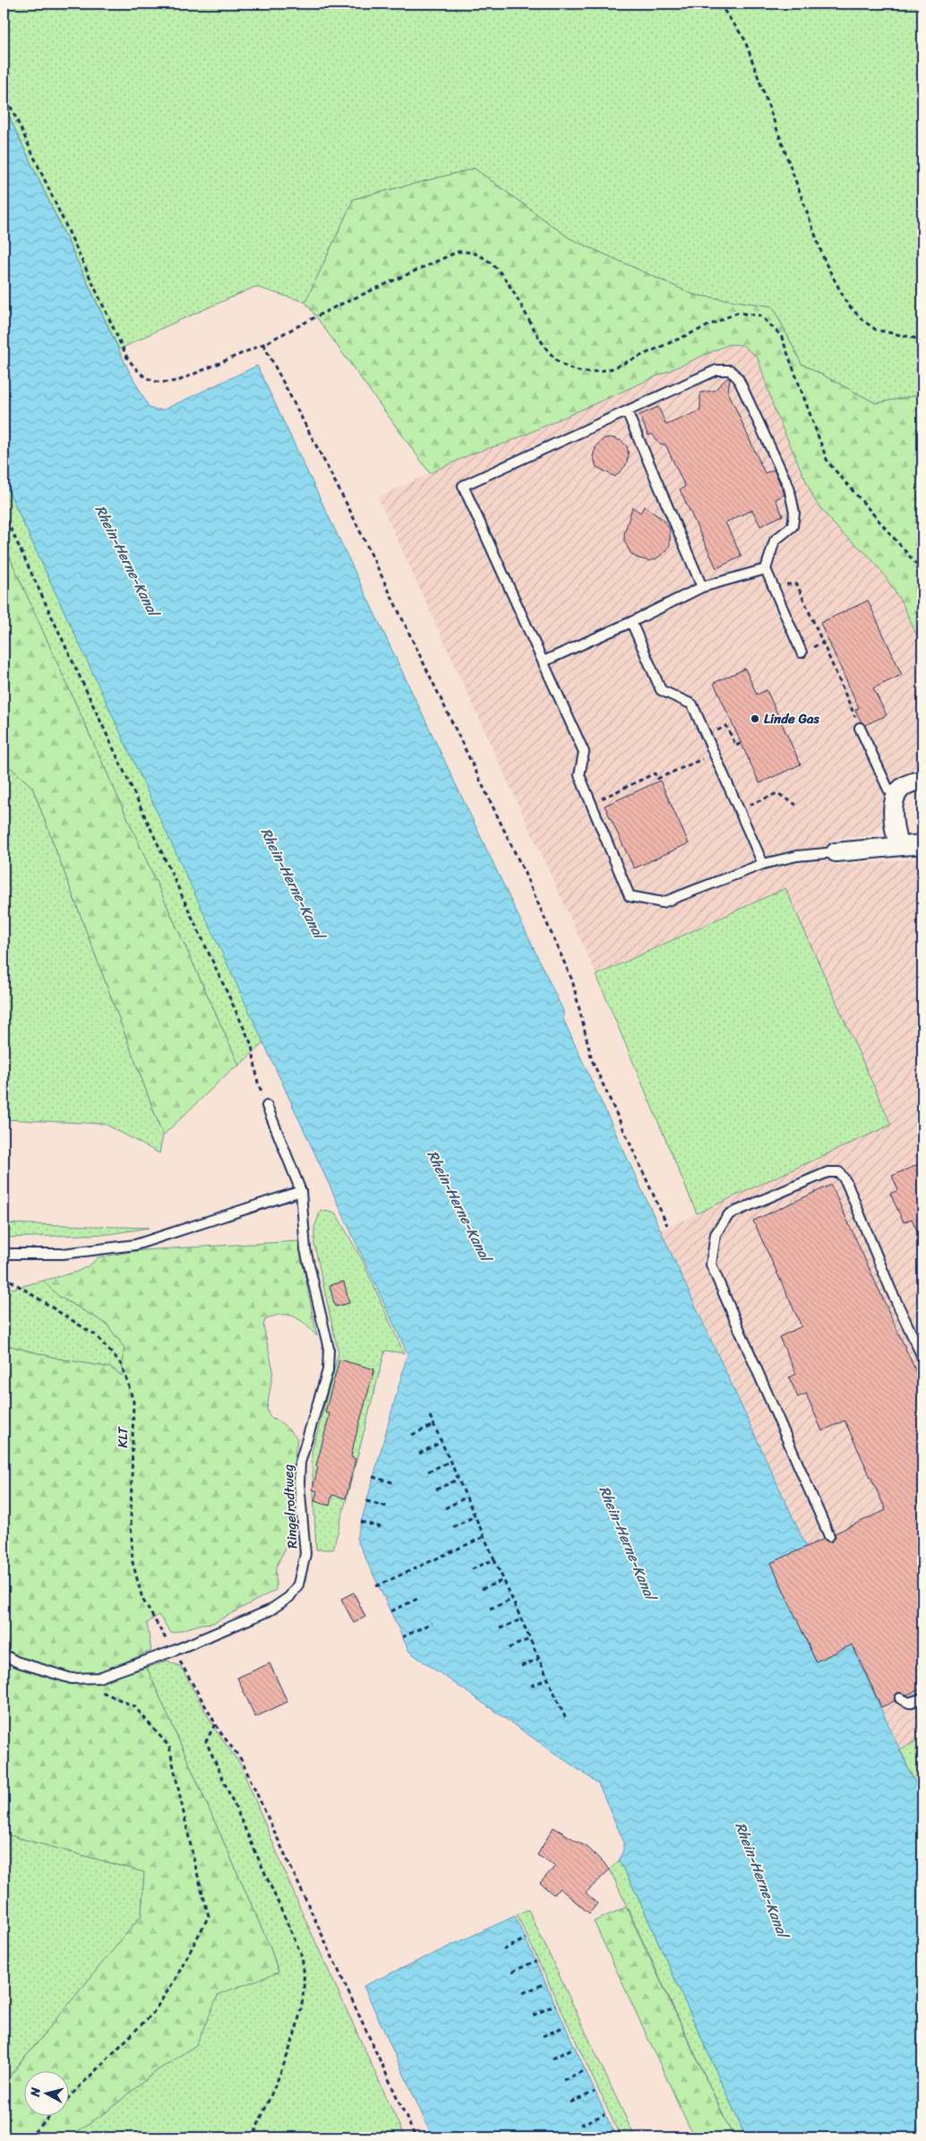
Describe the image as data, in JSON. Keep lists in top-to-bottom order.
{
  "streets": {
    "lane": ["Ringelrodtweg"],
    "path": ["KLT"]
  },
  "crossings": [
    ["KLT", "Ringelrodtweg"]
  ],
  "water": ["Rhein-Herne-Kanal"],
  "places": ["Linde Gas"],
  "north": "left"
}
